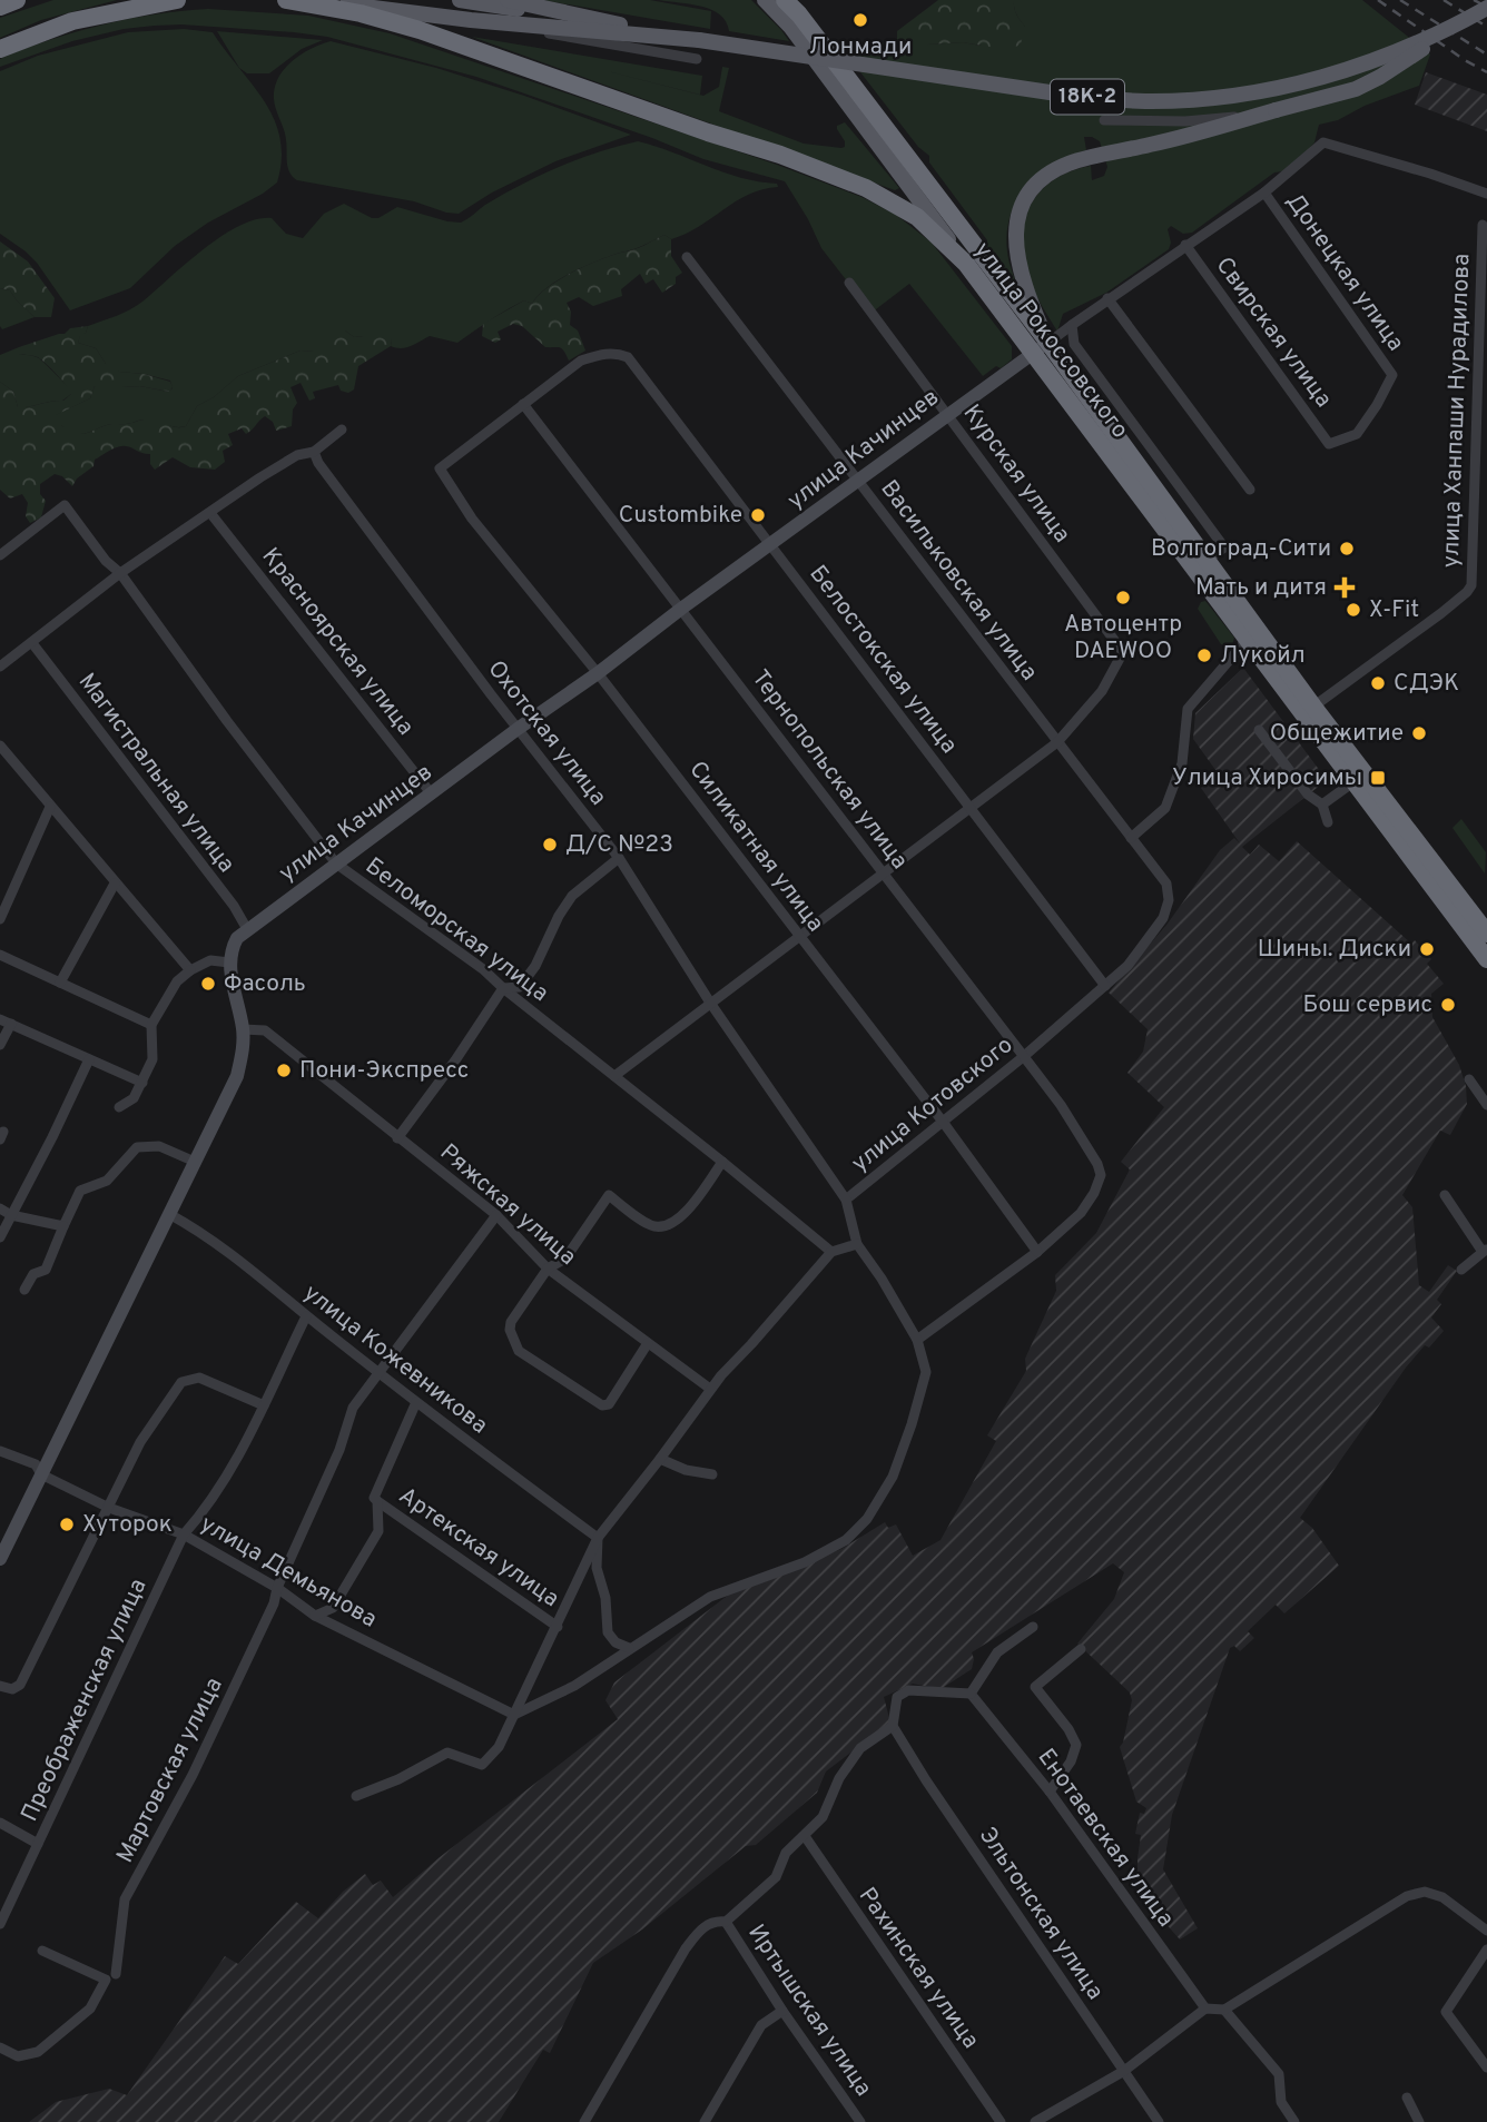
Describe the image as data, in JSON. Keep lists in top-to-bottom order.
{
  "streets": {
    "highway": ["улица Рокоссовского"],
    "main road": ["18К-2", "улица Качинцев"],
    "street": [
      "Донецкая улица",
      "Свирская улица",
      "улица Ханпаши Нурадилова",
      "Курская улица",
      "Васильковская улица",
      "Красноярская улица",
      "Белостокская улица",
      "Охотская улица",
      "Тернопольская улица",
      "Магистральная улица",
      "Силикатная улица",
      "Беломорская улица",
      "улица Котовского",
      "Ряжская улица",
      "улица Кожевникова",
      "Артекская улица",
      "улица Демьянова",
      "Преображенская улица",
      "Мартовская улица",
      "Енотаевская улица",
      "Эльтонская улица",
      "Рахинская улица",
      "Иртышская улица"
    ]
  },
  "crossings": [
    ["18К-2", "улица Рокоссовского"],
    ["18К-2", "улица Качинцев"],
    ["Донецкая улица", "Свирская улица"],
    ["улица Рокоссовского", "улица Ханпаши Нурадилова"],
    ["улица Рокоссовского", "улица Качинцев"],
    ["улица Качинцев", "Курская улица"],
    ["улица Качинцев", "Васильковская улица"],
    ["улица Качинцев", "Красноярская улица"],
    ["улица Качинцев", "Белостокская улица"],
    ["улица Качинцев", "Охотская улица"],
    ["улица Качинцев", "Тернопольская улица"],
    ["улица Качинцев", "Магистральная улица"],
    ["улица Качинцев", "Силикатная улица"],
    ["улица Качинцев", "Беломорская улица"],
    ["Курская улица", "Васильковская улица"],
    ["Курская улица", "улица Котовского"],
    ["Васильковская улица", "улица Котовского"],
    ["Белостокская улица", "Тернопольская улица"],
    ["Белостокская улица", "Силикатная улица"],
    ["Белостокская улица", "улица Котовского"],
    ["Охотская улица", "улица Котовского"],
    ["Тернопольская улица", "Силикатная улица"],
    ["Тернопольская улица", "улица Котовского"],
    ["Силикатная улица", "улица Котовского"],
    ["Ряжская улица", "Мартовская улица"],
    ["улица Кожевникова", "Мартовская улица"],
    ["улица Демьянова", "Преображенская улица"],
    ["улица Демьянова", "Мартовская улица"]
  ],
  "places": {
    "other": [
      "Лонмади",
      "Custombike",
      "Волгоград-Сити",
      "Автоцентр DAEWOO",
      "X-Fit",
      "Лукойл",
      "СДЭК",
      "Общежитие",
      "Д/С №23",
      "Шины. Диски",
      "Фасоль",
      "Бош сервис",
      "Пони-Экспресс",
      "Хуторок"
    ],
    "health": ["Мать и дитя"],
    "transit": ["Улица Хиросимы"]
  }
}
